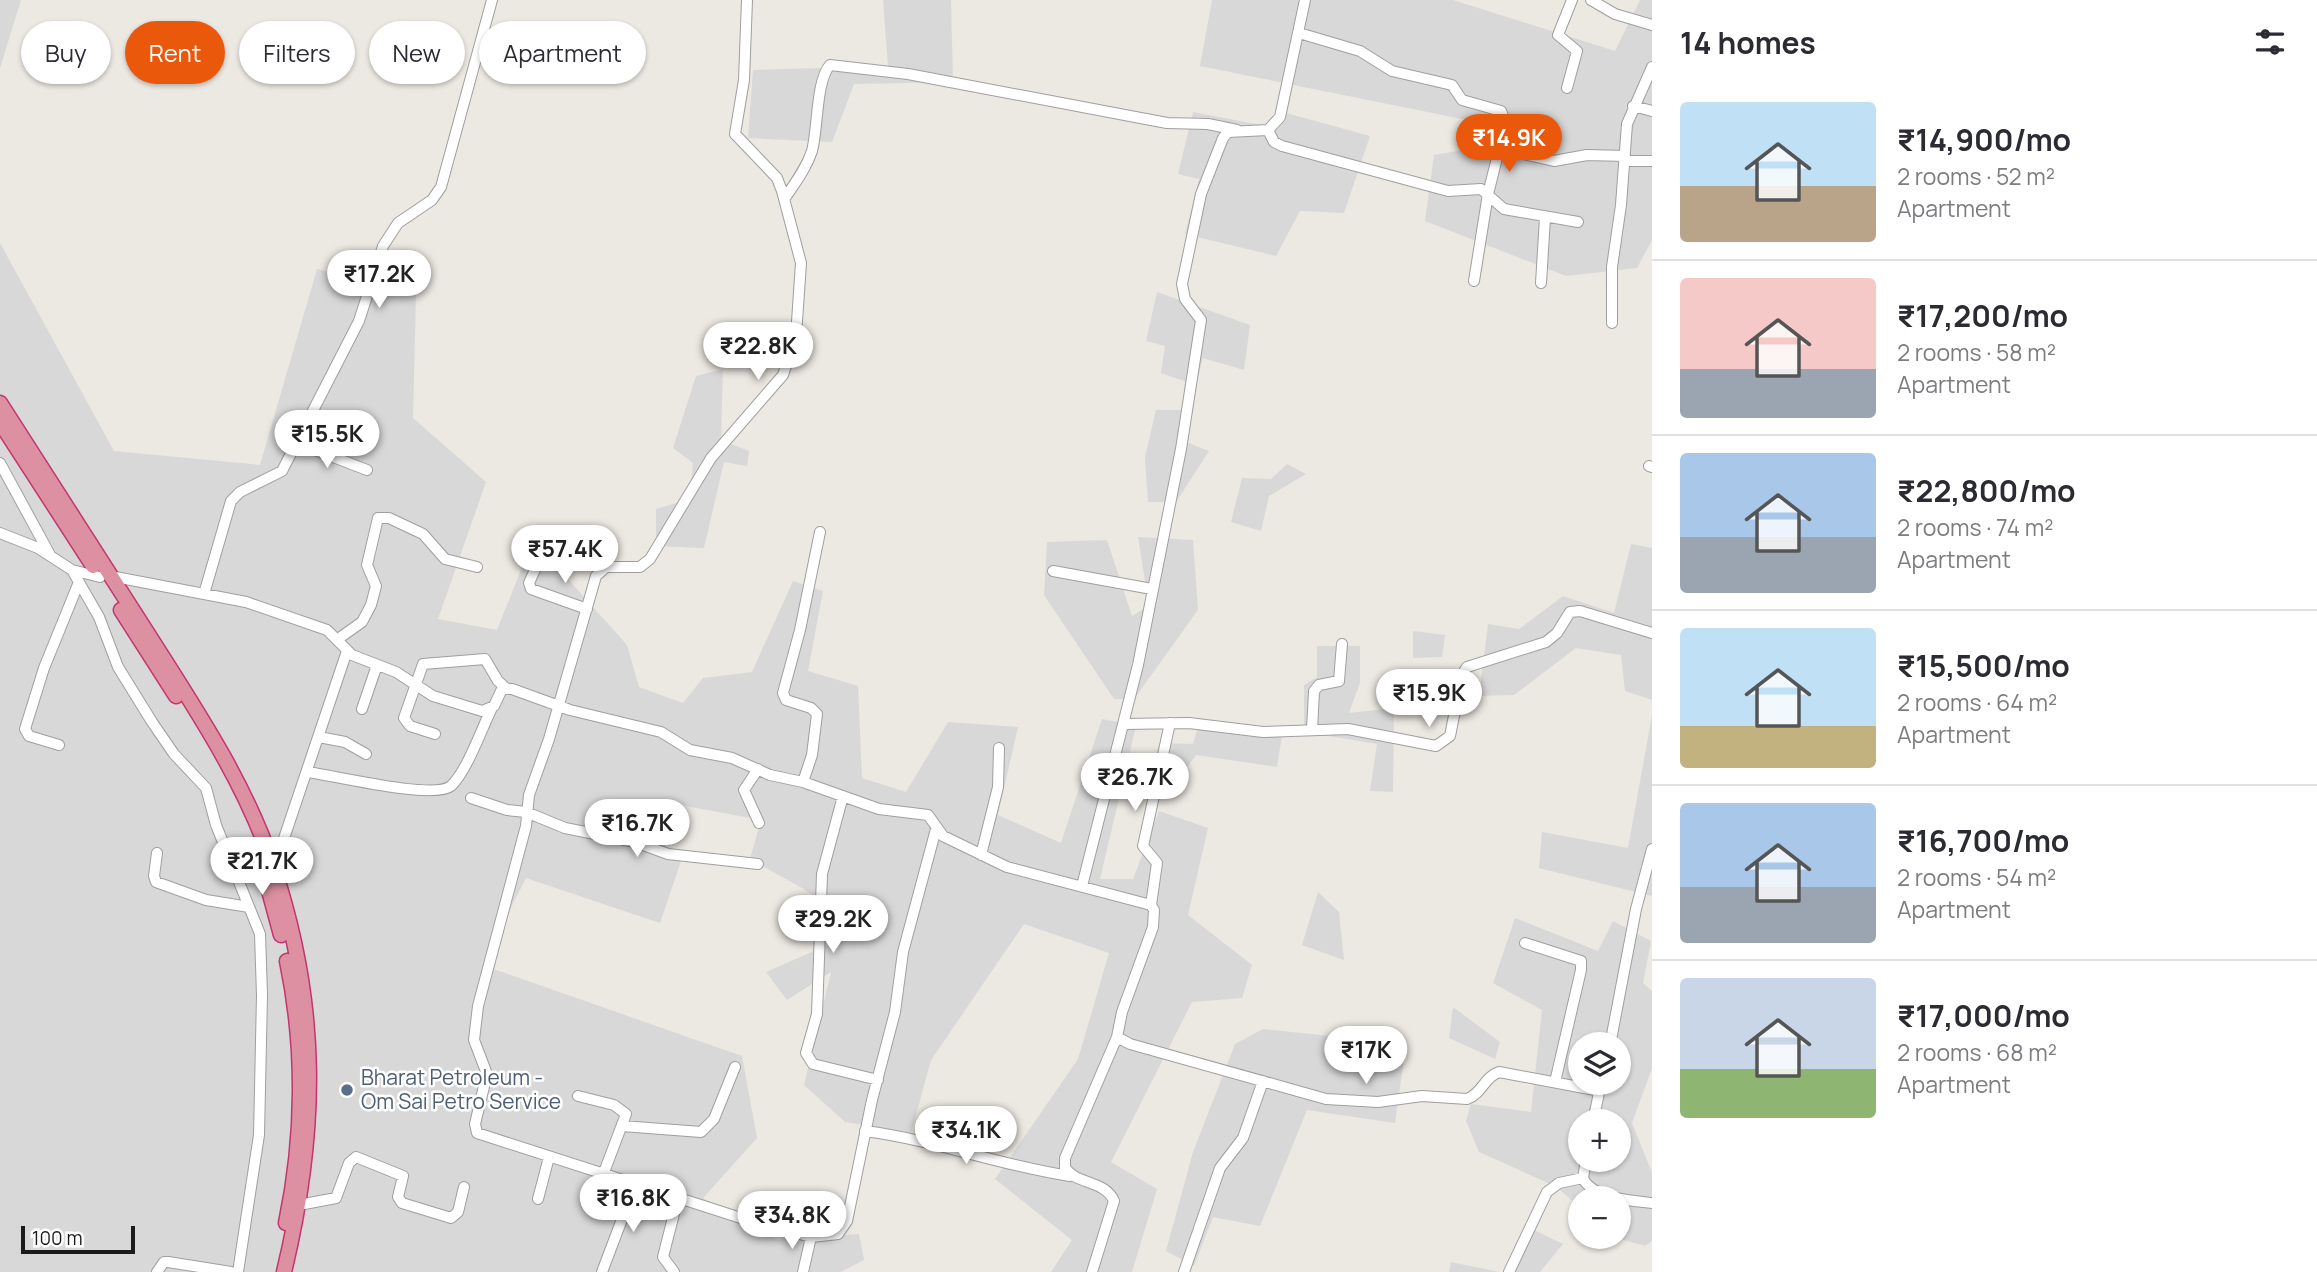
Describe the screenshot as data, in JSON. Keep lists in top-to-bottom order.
{
  "places": ["Bharat Petroleum - Om Sai Petro Service"],
  "scale_bar": "100 m",
  "page": {
    "heading": "14 homes",
    "chip": [
      "Buy",
      "Rent",
      "Filters",
      "New",
      "Apartment"
    ],
    "list": [
      {
        "name": "₹14,900/mo",
        "note": "2 rooms · 52 m² · Apartment"
      },
      {
        "name": "₹17,200/mo",
        "note": "2 rooms · 58 m² · Apartment"
      },
      {
        "name": "₹22,800/mo",
        "note": "2 rooms · 74 m² · Apartment"
      },
      {
        "name": "₹15,500/mo",
        "note": "2 rooms · 64 m² · Apartment"
      },
      {
        "name": "₹16,700/mo",
        "note": "2 rooms · 54 m² · Apartment"
      },
      {
        "name": "₹17,000/mo",
        "note": "2 rooms · 68 m² · Apartment"
      }
    ],
    "price": [
      "₹14.9K",
      "₹17.2K",
      "₹22.8K",
      "₹15.5K",
      "₹57.4K",
      "₹15.9K",
      "₹26.7K",
      "₹16.7K",
      "₹21.7K",
      "₹29.2K",
      "₹17K",
      "₹34.1K",
      "₹16.8K",
      "₹34.8K"
    ],
    "map_buttons": ["+", "−"],
    "scale": "100 m"
  }
}
